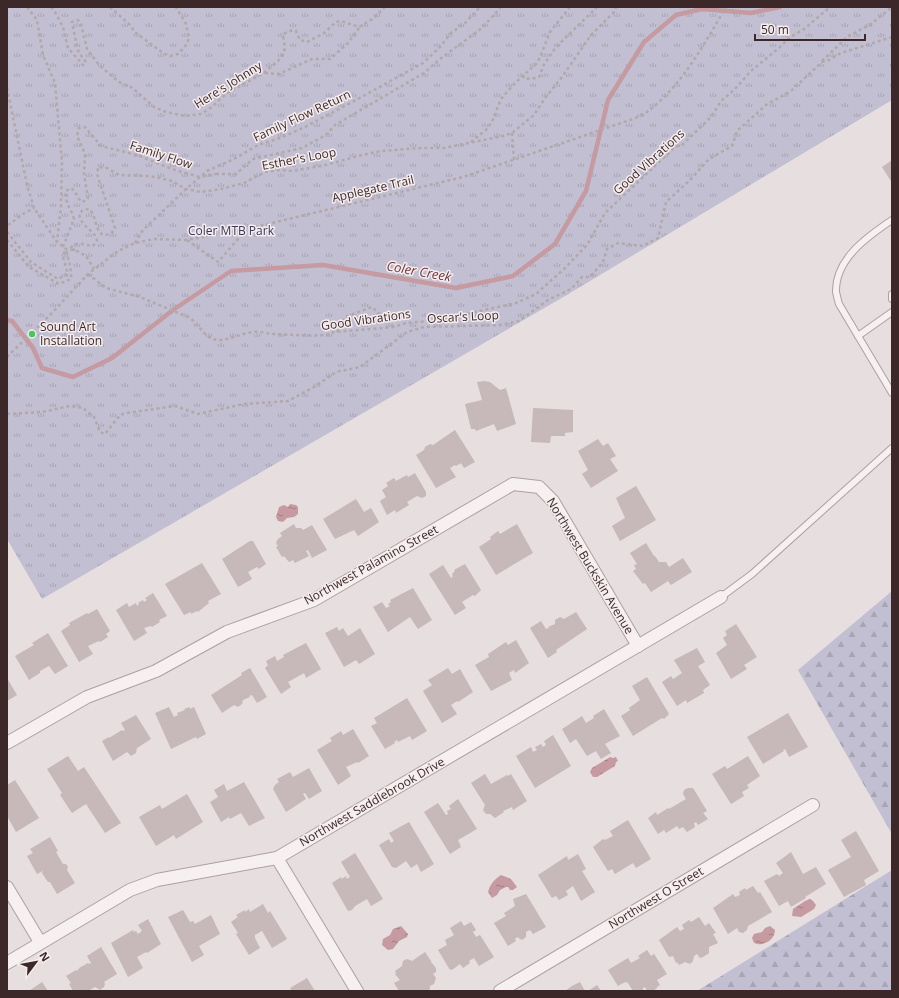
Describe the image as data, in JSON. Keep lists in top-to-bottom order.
{
  "streets": {
    "street": [
      "Northwest Palamino Street",
      "Northwest Buckskin Avenue",
      "Northwest Saddlebrook Drive",
      "Northwest O Street"
    ],
    "path": [
      "Here's Johnny",
      "Family Flow Return",
      "Family Flow",
      "Esther's Loop",
      "Good Vibrations",
      "Applegate Trail",
      "Oscar's Loop"
    ]
  },
  "crossings": [
    ["Family Flow Return", "Esther's Loop"],
    ["Family Flow Return", "Applegate Trail"],
    ["Good Vibrations", "Applegate Trail"],
    ["Northwest Palamino Street", "Northwest Buckskin Avenue"],
    ["Northwest Buckskin Avenue", "Northwest Saddlebrook Drive"]
  ],
  "water": ["Coler Creek"],
  "parks": ["Coler MTB Park"],
  "places": ["Sound Art Installation"],
  "scale_bar": "50 m",
  "north": "top right"
}
